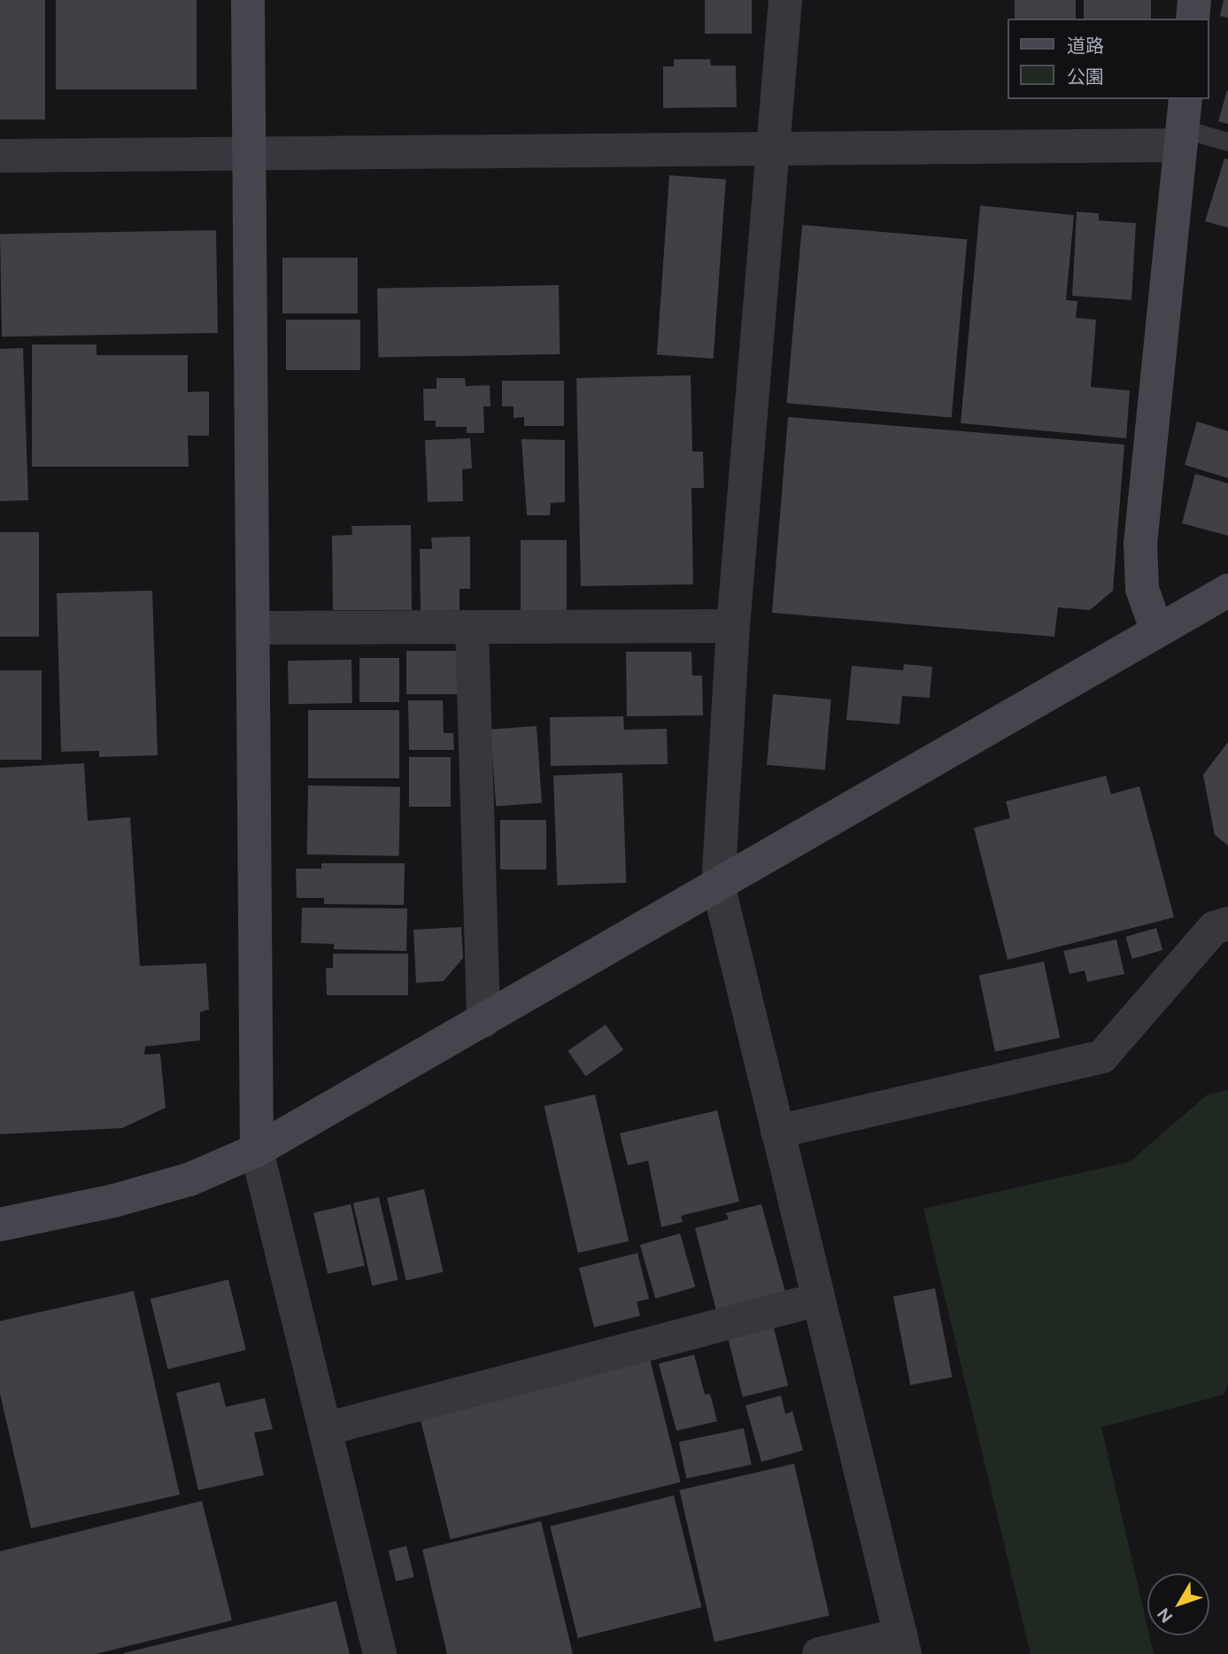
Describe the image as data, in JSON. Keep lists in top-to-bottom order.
{
  "legend": ["道路", "公園"],
  "north": "bottom left"
}
